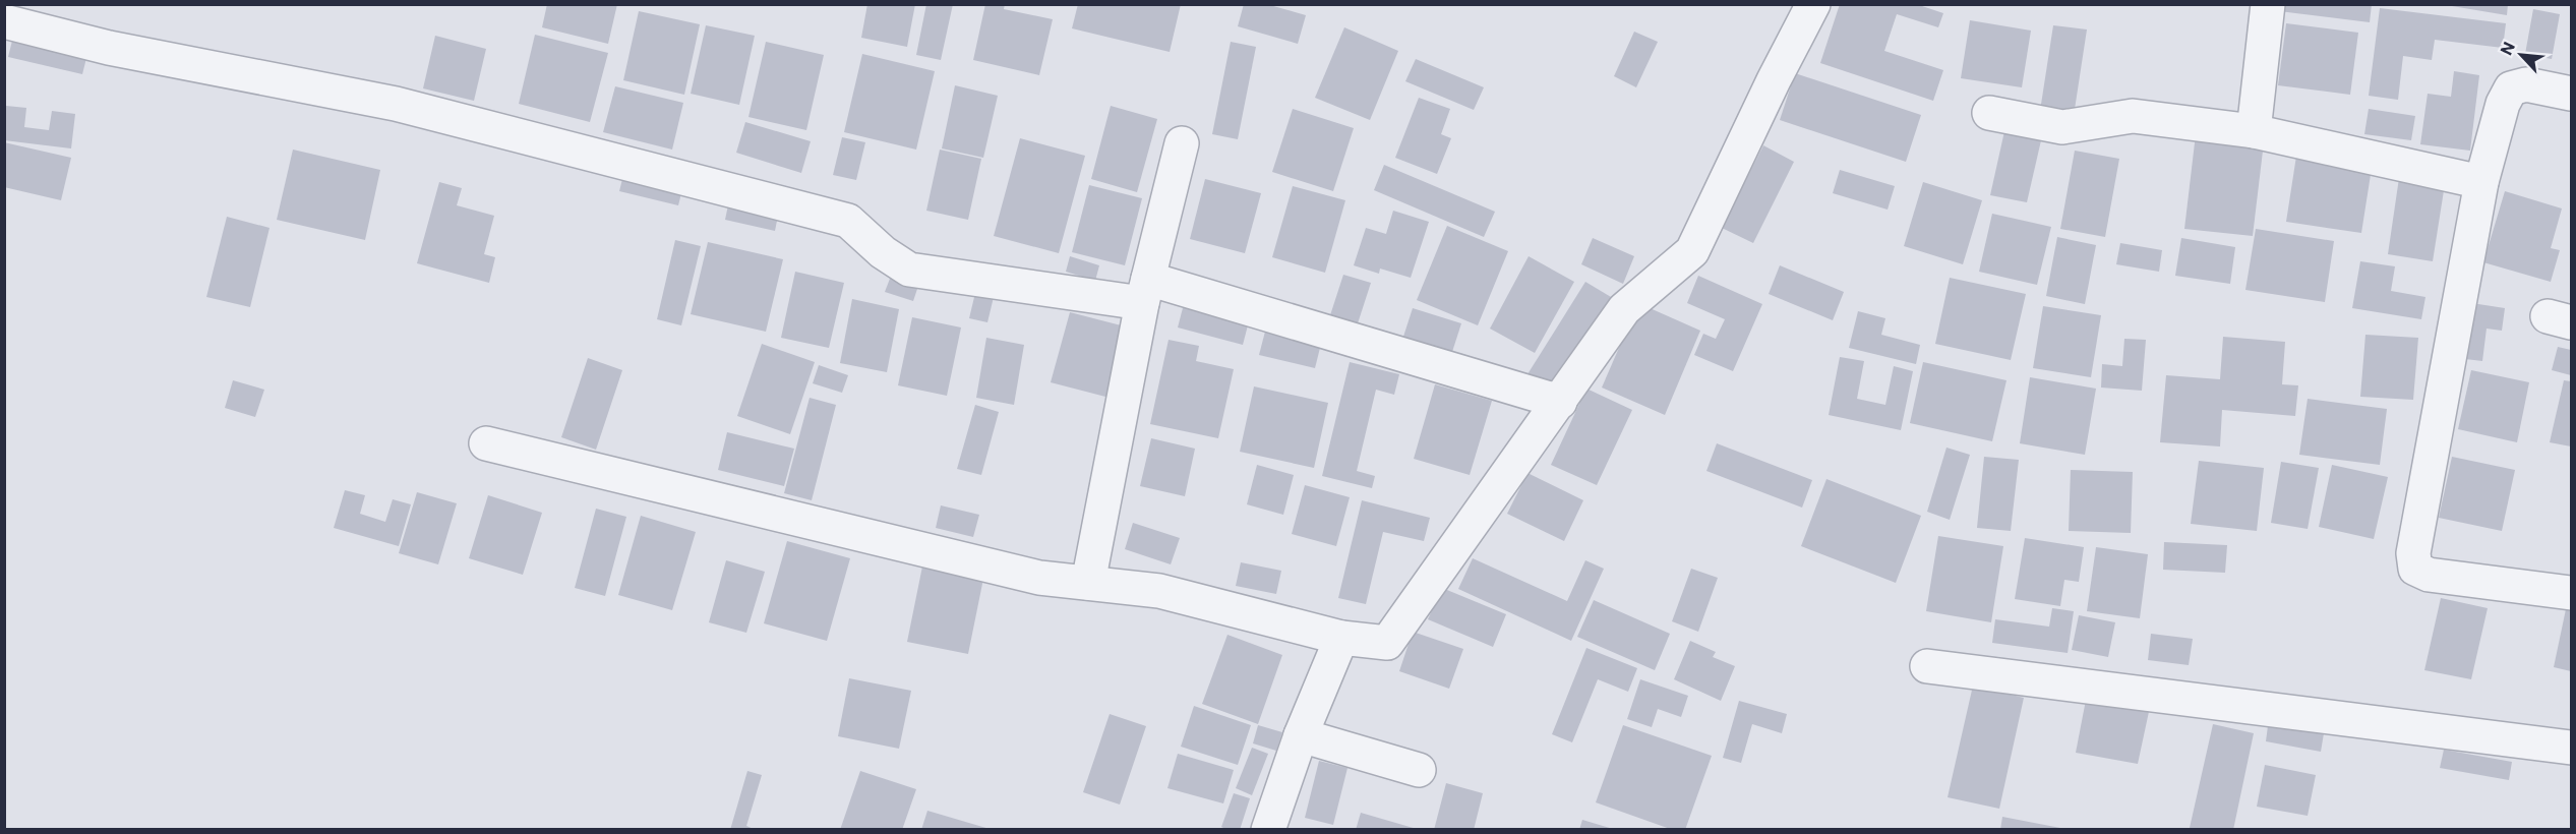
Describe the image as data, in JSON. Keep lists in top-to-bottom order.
{
  "north": "top left"
}
